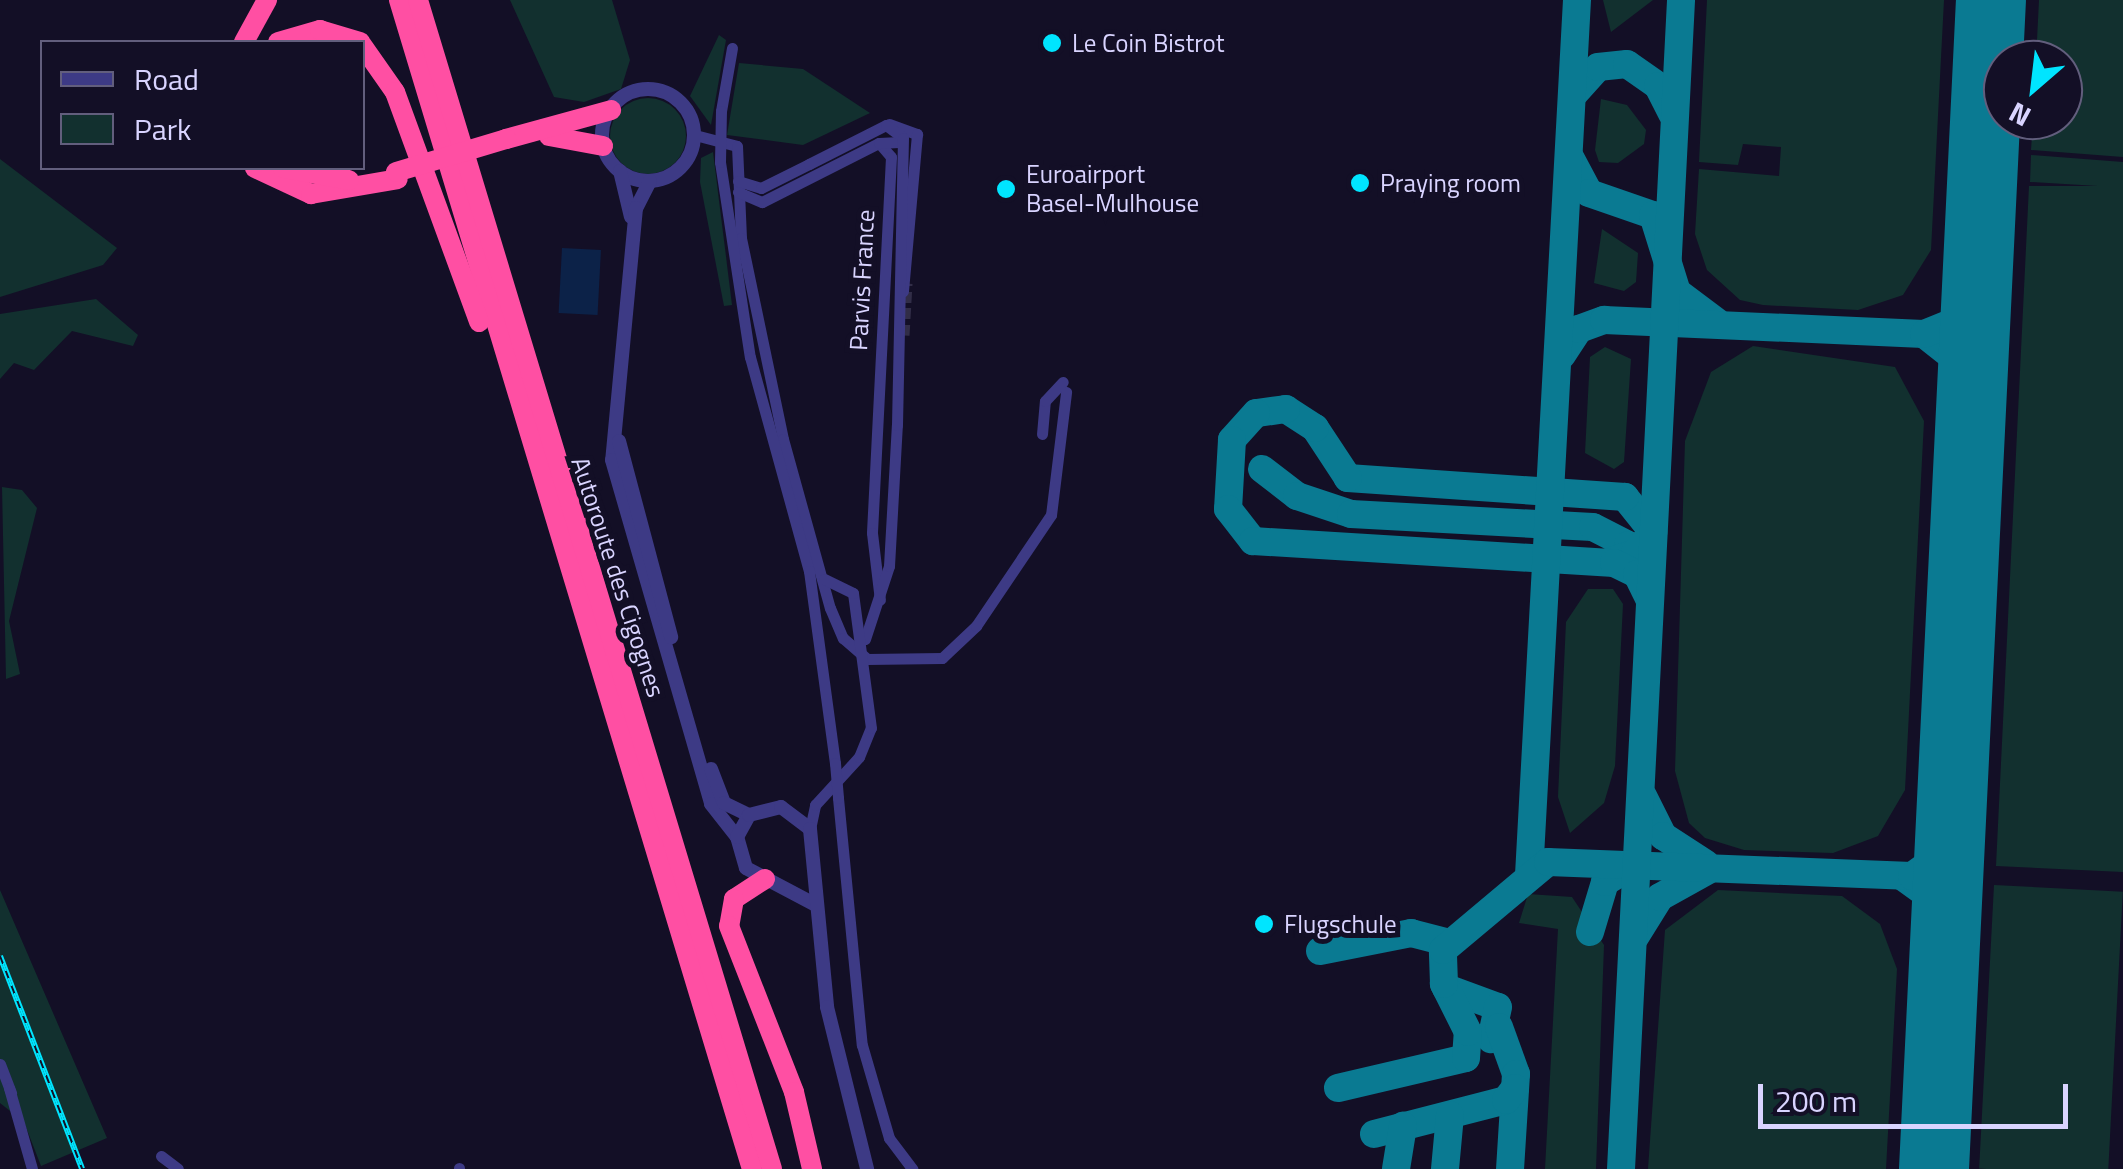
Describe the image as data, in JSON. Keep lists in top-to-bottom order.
{
  "streets": {
    "highway": ["Autoroute des Cigognes"],
    "street": ["Parvis France"]
  },
  "places": [
    "Le Coin Bistrot",
    "Praying room",
    "Euroairport Basel-Mulhouse",
    "Flugschule"
  ],
  "legend": ["Road", "Park"],
  "scale_bar": "200 m",
  "north": "bottom left"
}
